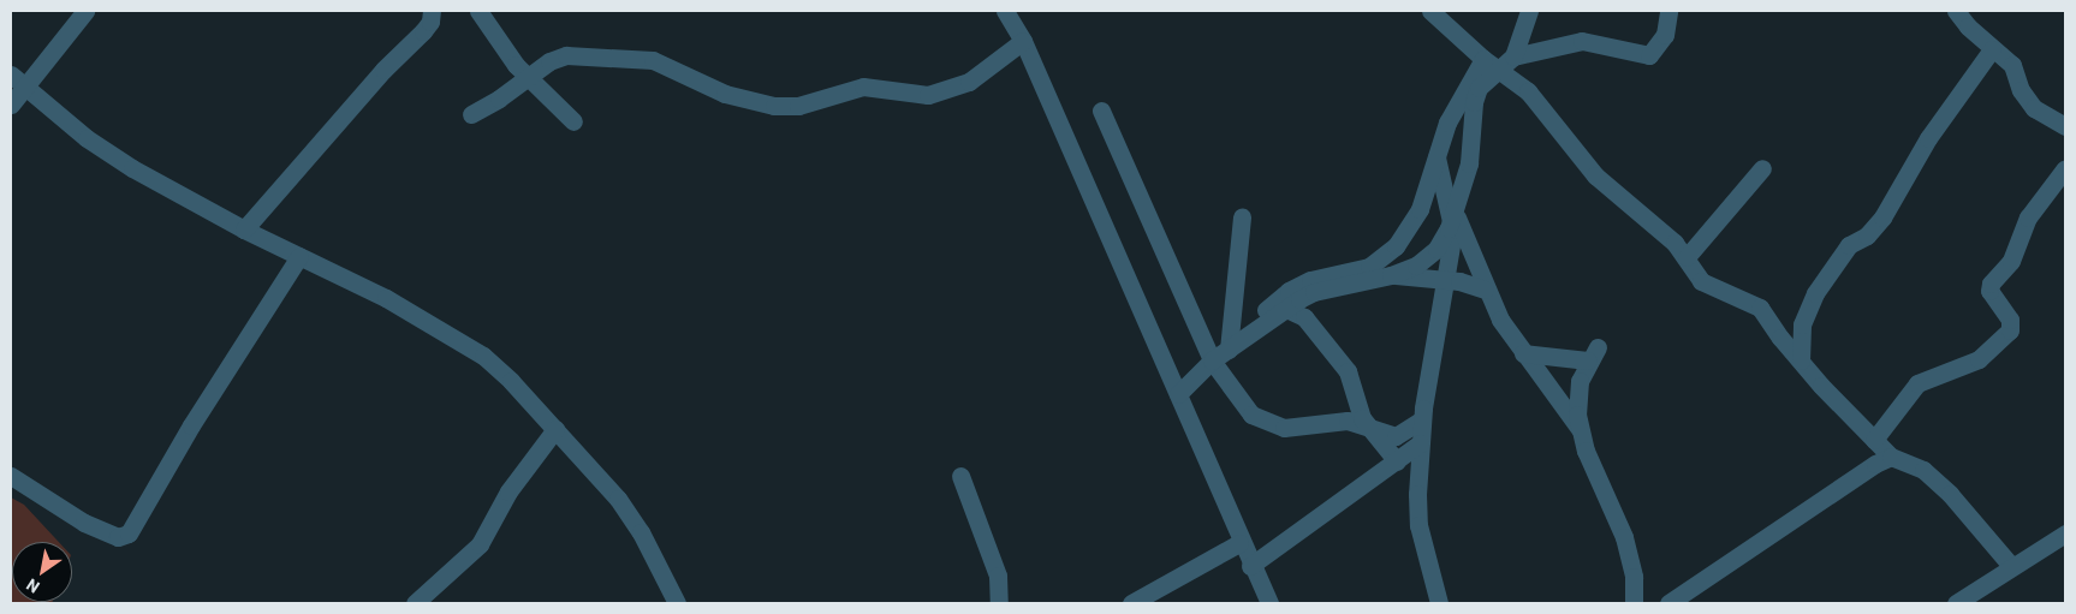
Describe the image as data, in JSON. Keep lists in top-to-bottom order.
{
  "north": "bottom left"
}
